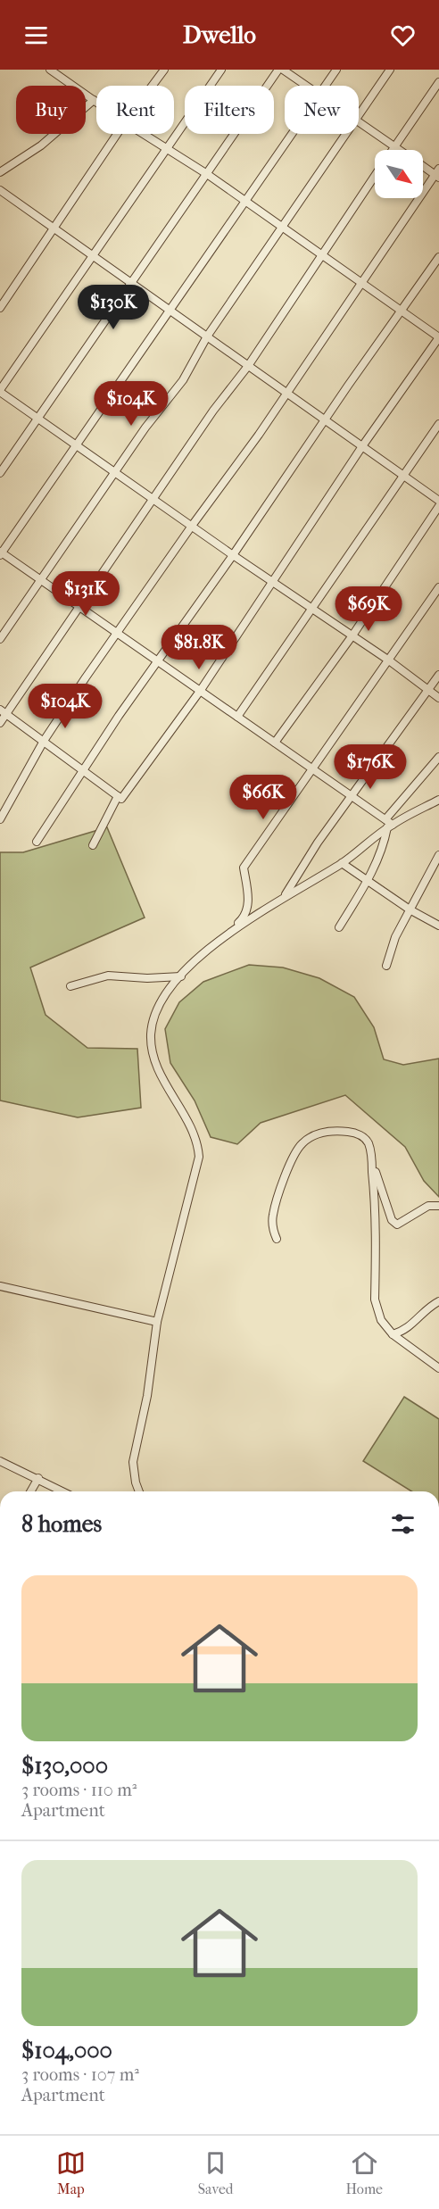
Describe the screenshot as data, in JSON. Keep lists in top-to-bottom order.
{
  "north": "bottom right",
  "page": {
    "header": "Dwello",
    "chip": [
      "Buy",
      "Rent",
      "Filters",
      "New"
    ],
    "price": [
      "$130K",
      "$104K",
      "$131K",
      "$69K",
      "$81.8K",
      "$104K",
      "$176K",
      "$66K"
    ],
    "heading": "8 homes",
    "list": [
      {
        "name": "$130,000",
        "note": "3 rooms · 110 m² · Apartment"
      },
      {
        "name": "$104,000",
        "note": "3 rooms · 107 m² · Apartment"
      }
    ],
    "tabs": ["Map", "Saved", "Home"]
  }
}
